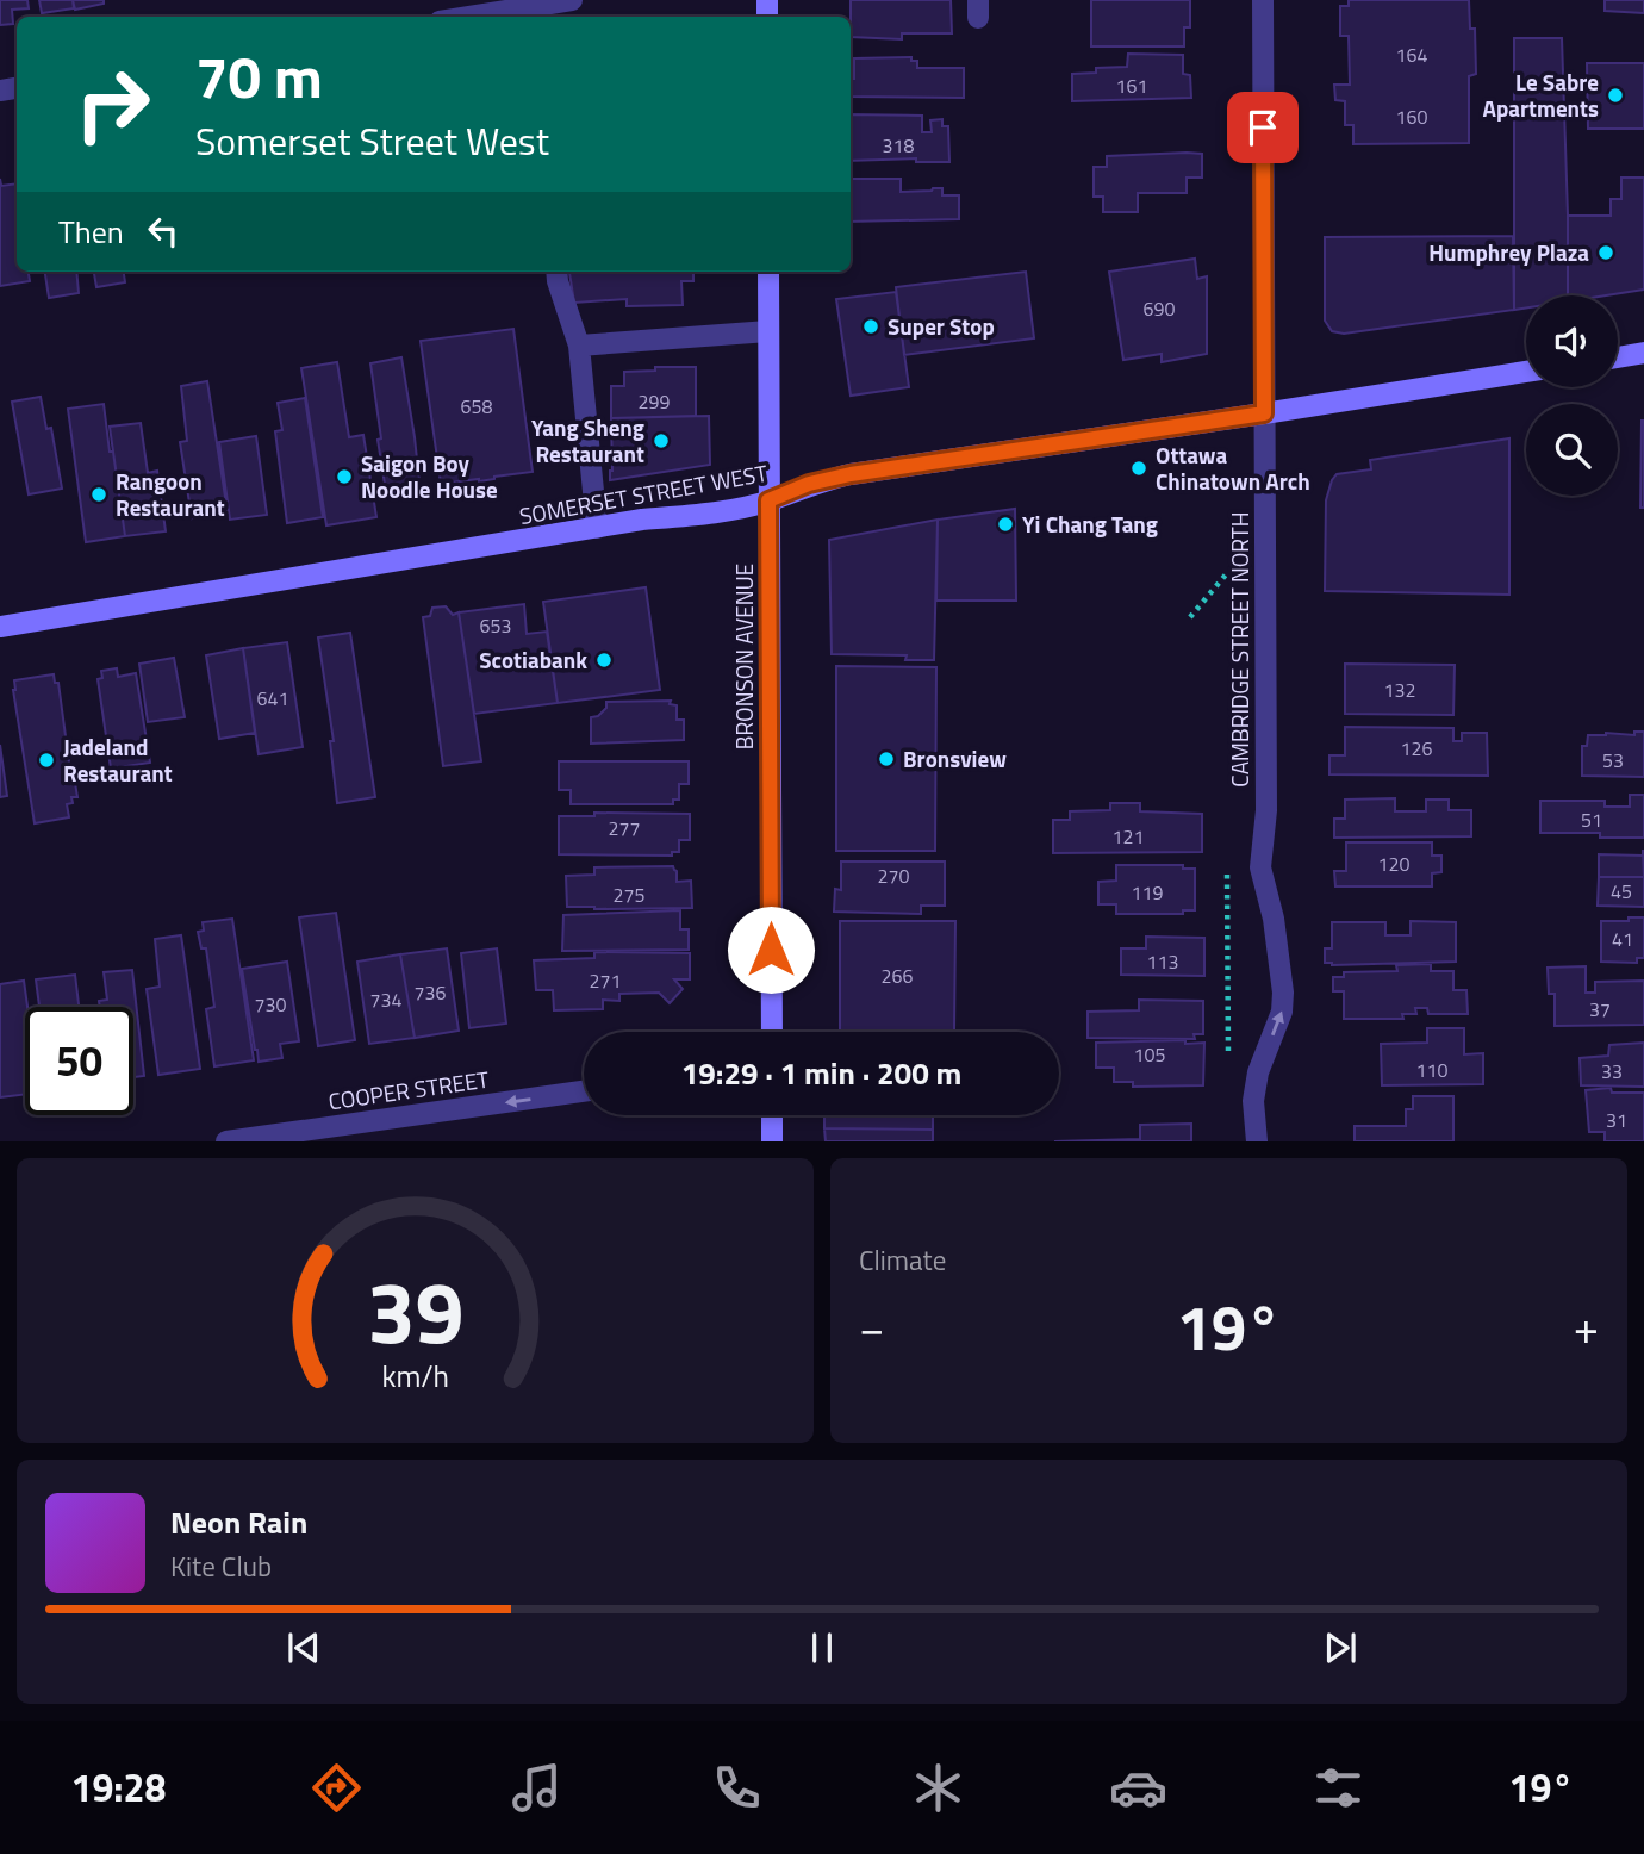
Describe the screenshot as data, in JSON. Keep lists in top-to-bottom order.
{
  "streets": {
    "main road": ["SOMERSET STREET WEST", "BRONSON AVENUE"],
    "street": ["CAMBRIDGE STREET NORTH", "COOPER STREET"]
  },
  "crossings": [
    ["SOMERSET STREET WEST", "CAMBRIDGE STREET NORTH"],
    ["SOMERSET STREET WEST", "BRONSON AVENUE"]
  ],
  "one_way": ["CAMBRIDGE STREET NORTH", "COOPER STREET"],
  "places": [
    "Le Sabre Apartments",
    "Humphrey Plaza",
    "Super Stop",
    "Yang Sheng Restaurant",
    "Ottawa Chinatown Arch",
    "Saigon Boy Noodle House",
    "Rangoon Restaurant",
    "Yi Chang Tang",
    "Scotiabank",
    "Bronsview",
    "Jadeland Restaurant"
  ],
  "house_numbers": [
    "164",
    "161",
    "160",
    "318",
    "690",
    "299",
    "658",
    "653",
    "132",
    "641",
    "126",
    "53",
    "51",
    "277",
    "121",
    "120",
    "270",
    "45",
    "119",
    "275",
    "41",
    "113",
    "266",
    "271",
    "736",
    "734",
    "730",
    "37",
    "105",
    "110",
    "33",
    "31"
  ],
  "page": {
    "turn": ["70 m", "Somerset Street West"],
    "then": "Then",
    "limit": "50",
    "trip": "19:29 · 1 min · 200 m",
    "tile": "Climate",
    "heat": ["−", "19°", "+"],
    "song": ["Neon Rain", "Kite Club"],
    "tabs": ["19:28", "19°"],
    "gauge": ["39", "km/h"]
  }
}
